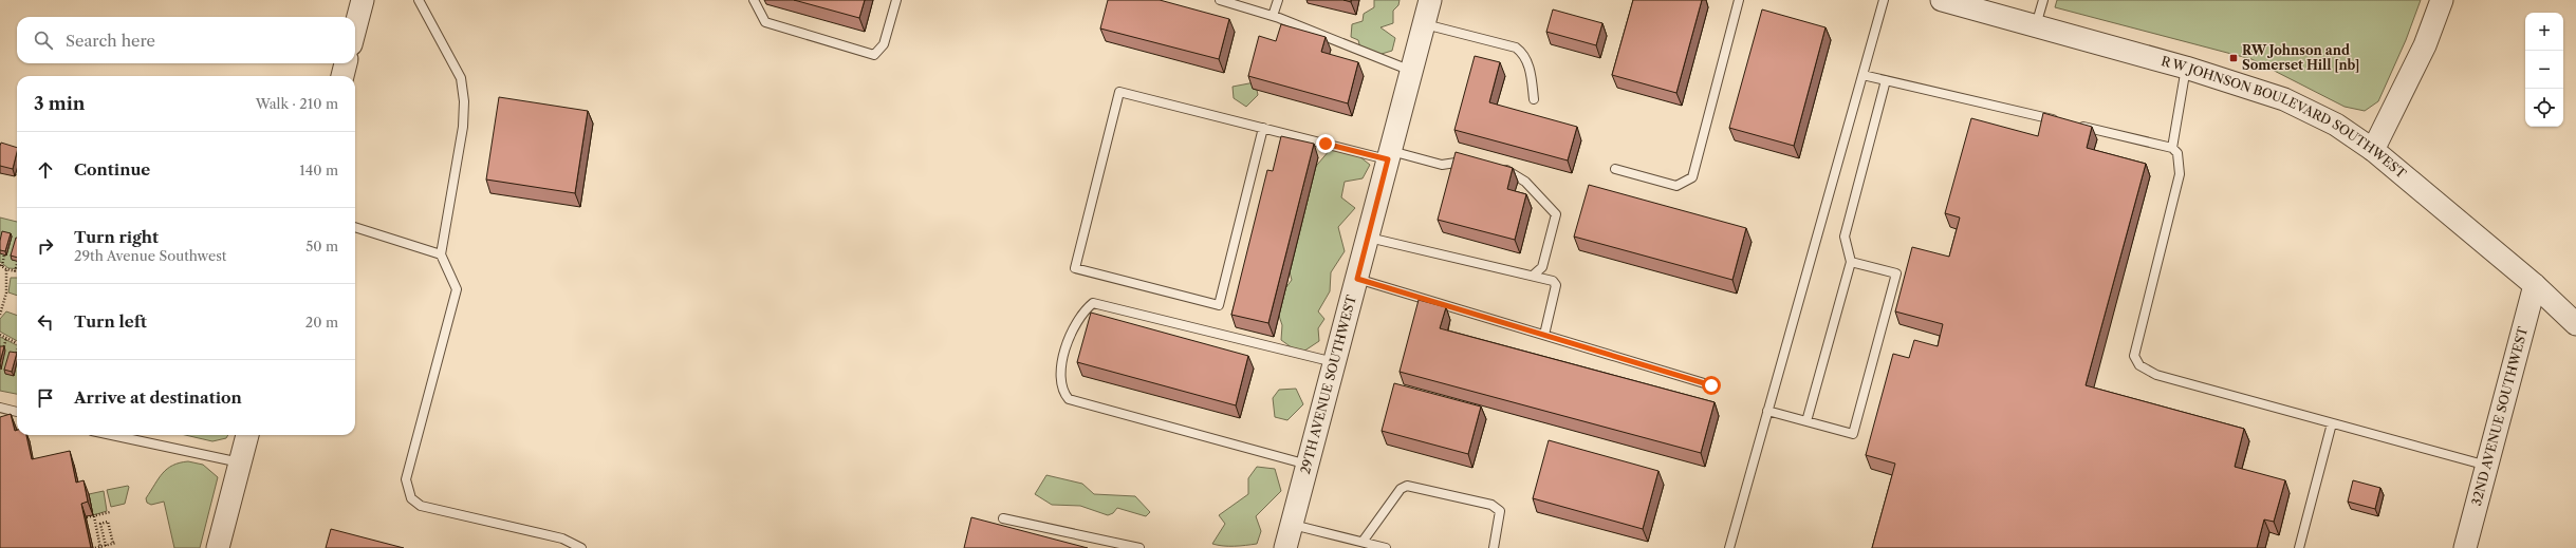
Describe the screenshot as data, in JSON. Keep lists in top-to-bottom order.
{
  "streets": {
    "street": ["R W JOHNSON BOULEVARD SOUTHWEST", "29TH AVENUE SOUTHWEST", "32ND AVENUE SOUTHWEST"]
  },
  "crossings": [
    ["R W JOHNSON BOULEVARD SOUTHWEST", "32ND AVENUE SOUTHWEST"]
  ],
  "places": {
    "transit": ["RW Johnson and Somerset Hill [nb]"]
  },
  "page": {
    "map_buttons": ["+", "−"],
    "search": "Search here",
    "heading": ["3 min", "Walk · 210 m"],
    "list": [
      ["Continue", "140 m"],
      ["Turn right", "29th Avenue Southwest", "50 m"],
      ["Turn left", "20 m"],
      "Arrive at destination"
    ]
  }
}
